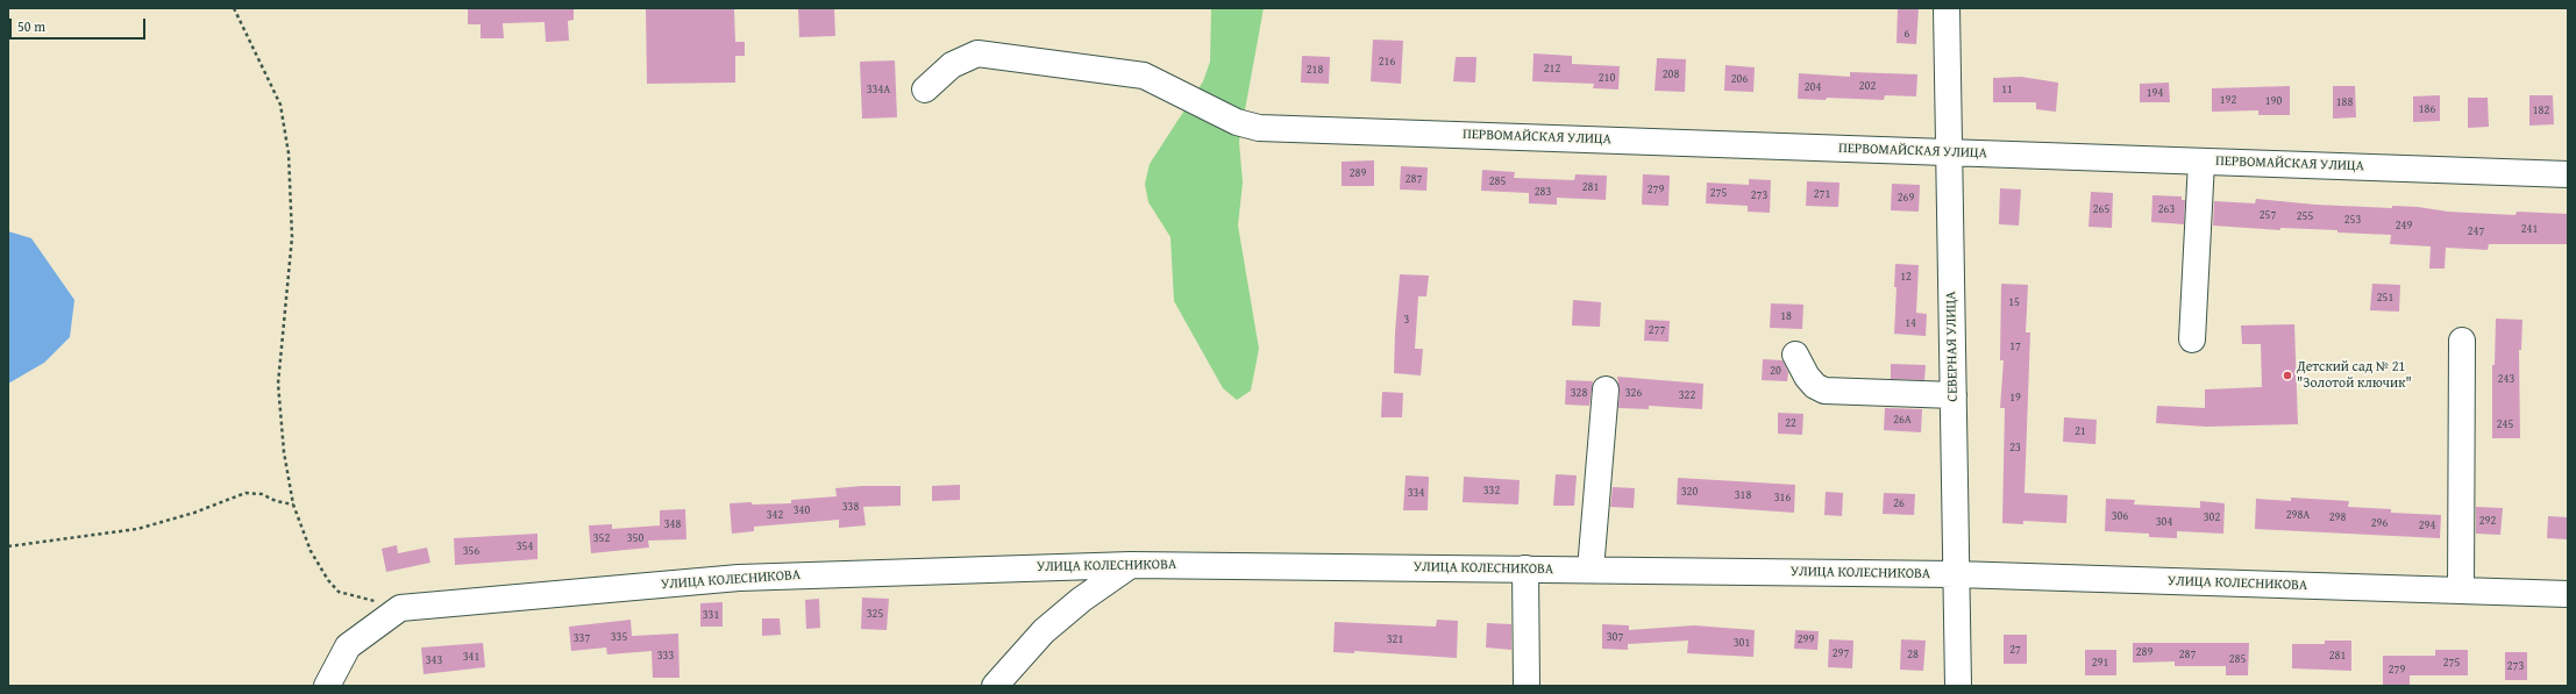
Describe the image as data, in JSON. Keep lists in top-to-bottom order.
{
  "streets": {
    "street": ["ПЕРВОМАЙСКАЯ УЛИЦА", "СЕВЕРНАЯ УЛИЦА", "УЛИЦА КОЛЕСНИКОВА"]
  },
  "crossings": [
    ["ПЕРВОМАЙСКАЯ УЛИЦА", "СЕВЕРНАЯ УЛИЦА"],
    ["СЕВЕРНАЯ УЛИЦА", "УЛИЦА КОЛЕСНИКОВА"]
  ],
  "places": ["Детский сад № 21 \"Золотой ключик\""],
  "house_numbers": [
    "6",
    "216",
    "212",
    "218",
    "208",
    "210",
    "206",
    "202",
    "204",
    "334А",
    "11",
    "194",
    "192",
    "190",
    "188",
    "186",
    "182",
    "289",
    "287",
    "285",
    "281",
    "279",
    "283",
    "275",
    "271",
    "273",
    "269",
    "265",
    "263",
    "257",
    "255",
    "253",
    "249",
    "241",
    "247",
    "12",
    "251",
    "15",
    "18",
    "3",
    "14",
    "277",
    "17",
    "20",
    "243",
    "328",
    "326",
    "322",
    "19",
    "26А",
    "22",
    "245",
    "21",
    "23",
    "332",
    "320",
    "334",
    "318",
    "316",
    "26",
    "338",
    "340",
    "342",
    "298А",
    "306",
    "302",
    "298",
    "292",
    "304",
    "296",
    "348",
    "294",
    "352",
    "350",
    "354",
    "356",
    "325",
    "331",
    "335",
    "307",
    "337",
    "321",
    "299",
    "301",
    "27",
    "289",
    "297",
    "28",
    "287",
    "333",
    "281",
    "341",
    "285",
    "343",
    "291",
    "275",
    "273",
    "279"
  ],
  "scale_bar": "50 m"
}
